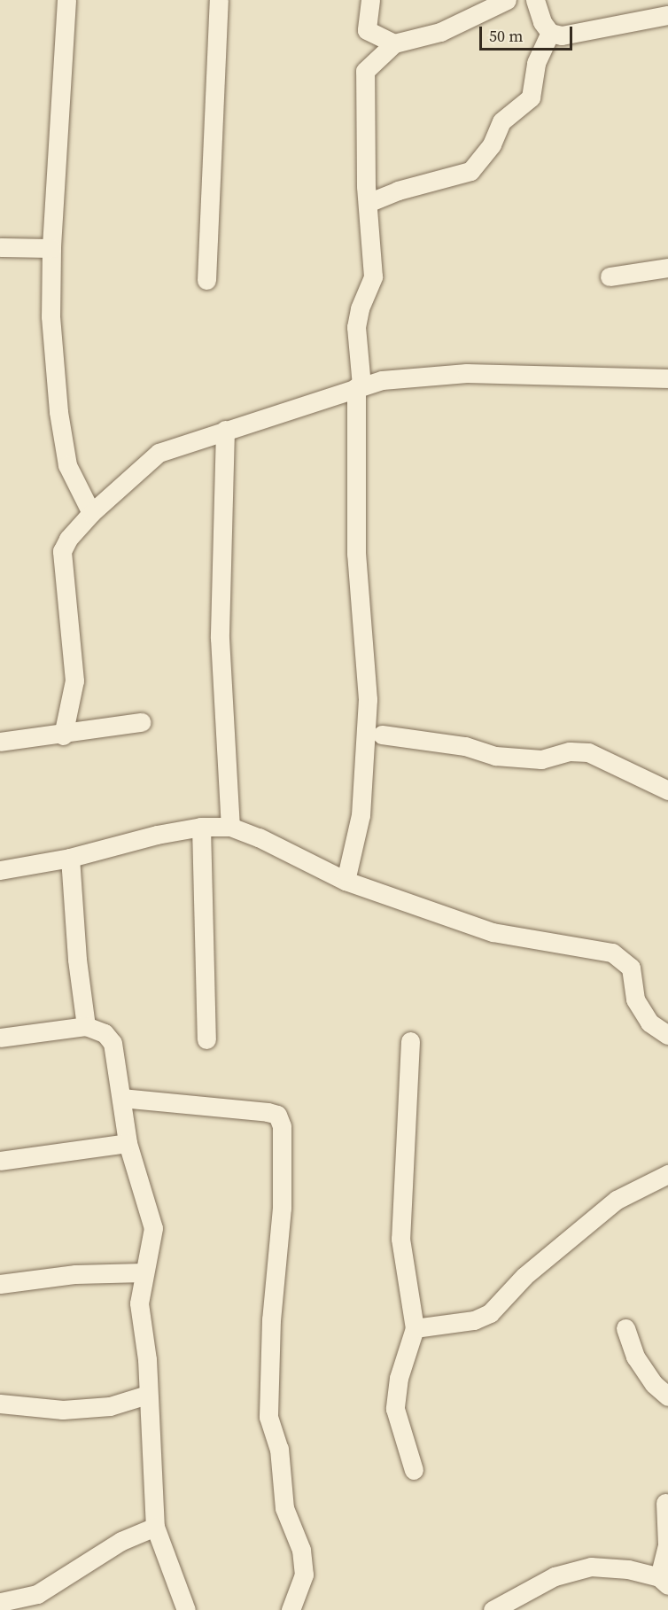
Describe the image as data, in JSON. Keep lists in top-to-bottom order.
{
  "scale_bar": "50 m"
}
